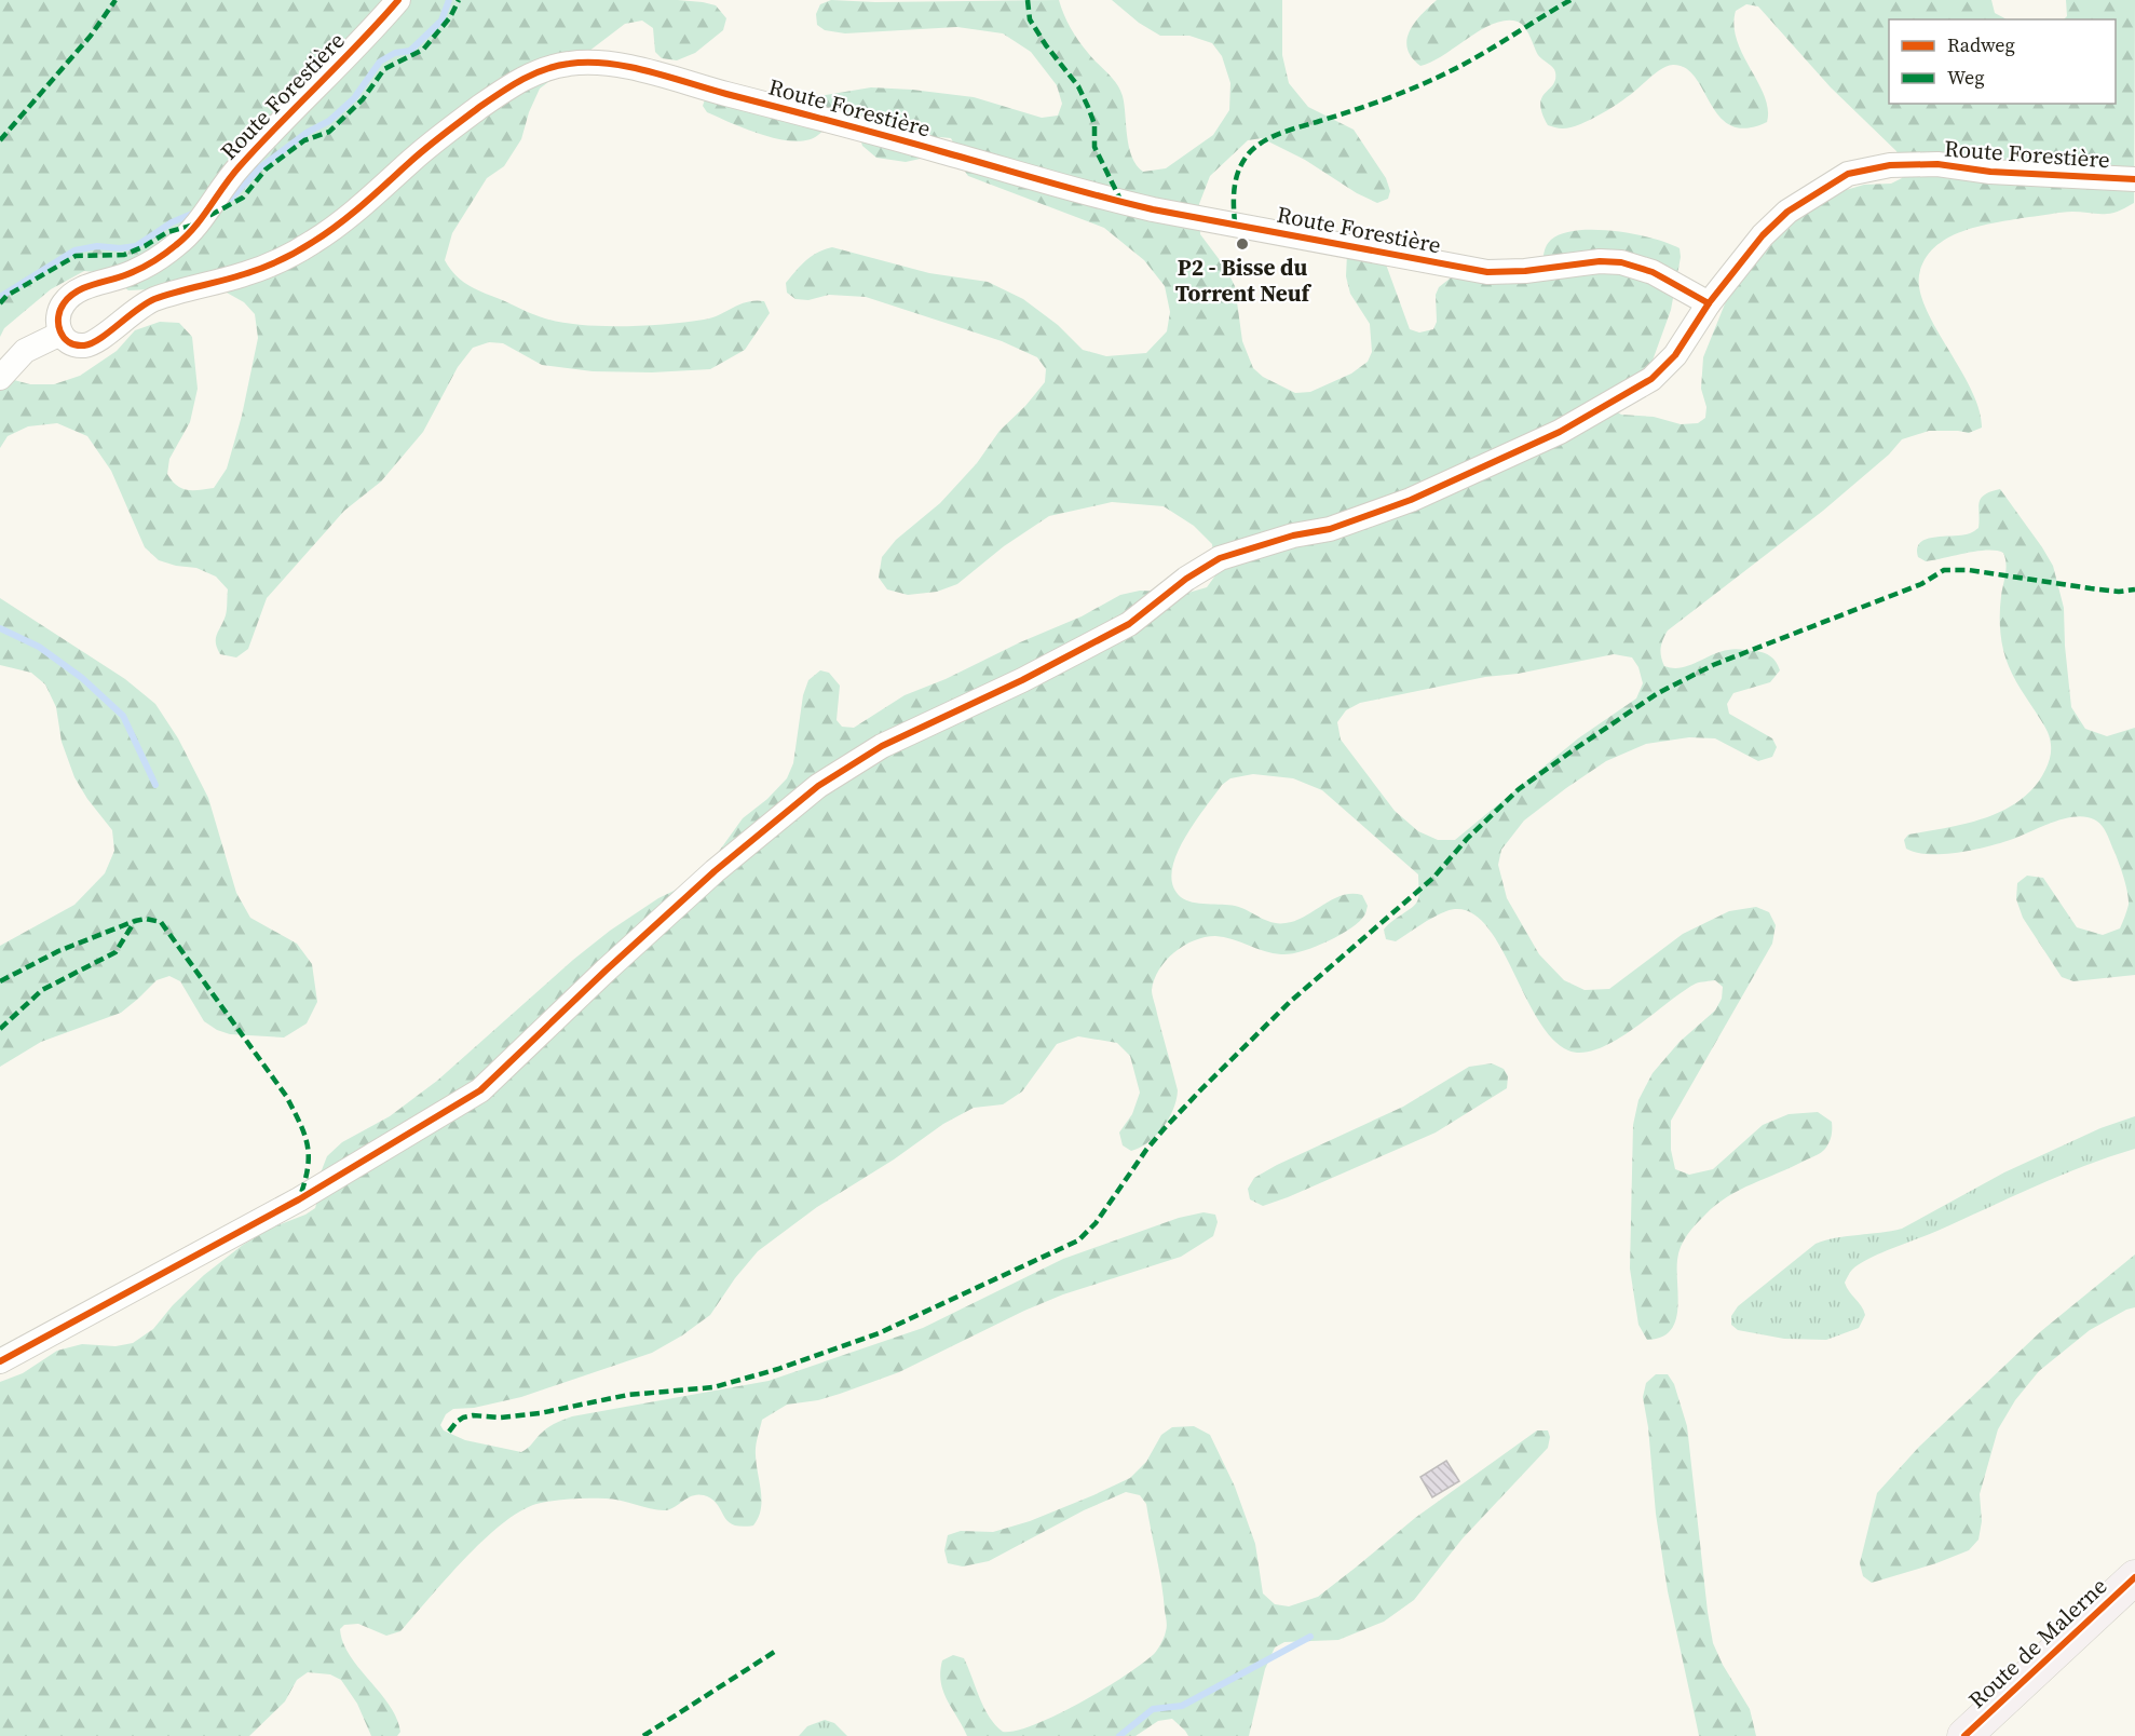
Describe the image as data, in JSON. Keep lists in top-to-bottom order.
{
  "streets": {
    "street": ["Route Forestière", "Route de Malerne"]
  },
  "places": ["P2 - Bisse du Torrent Neuf"],
  "legend": ["Radweg", "Weg"]
}
